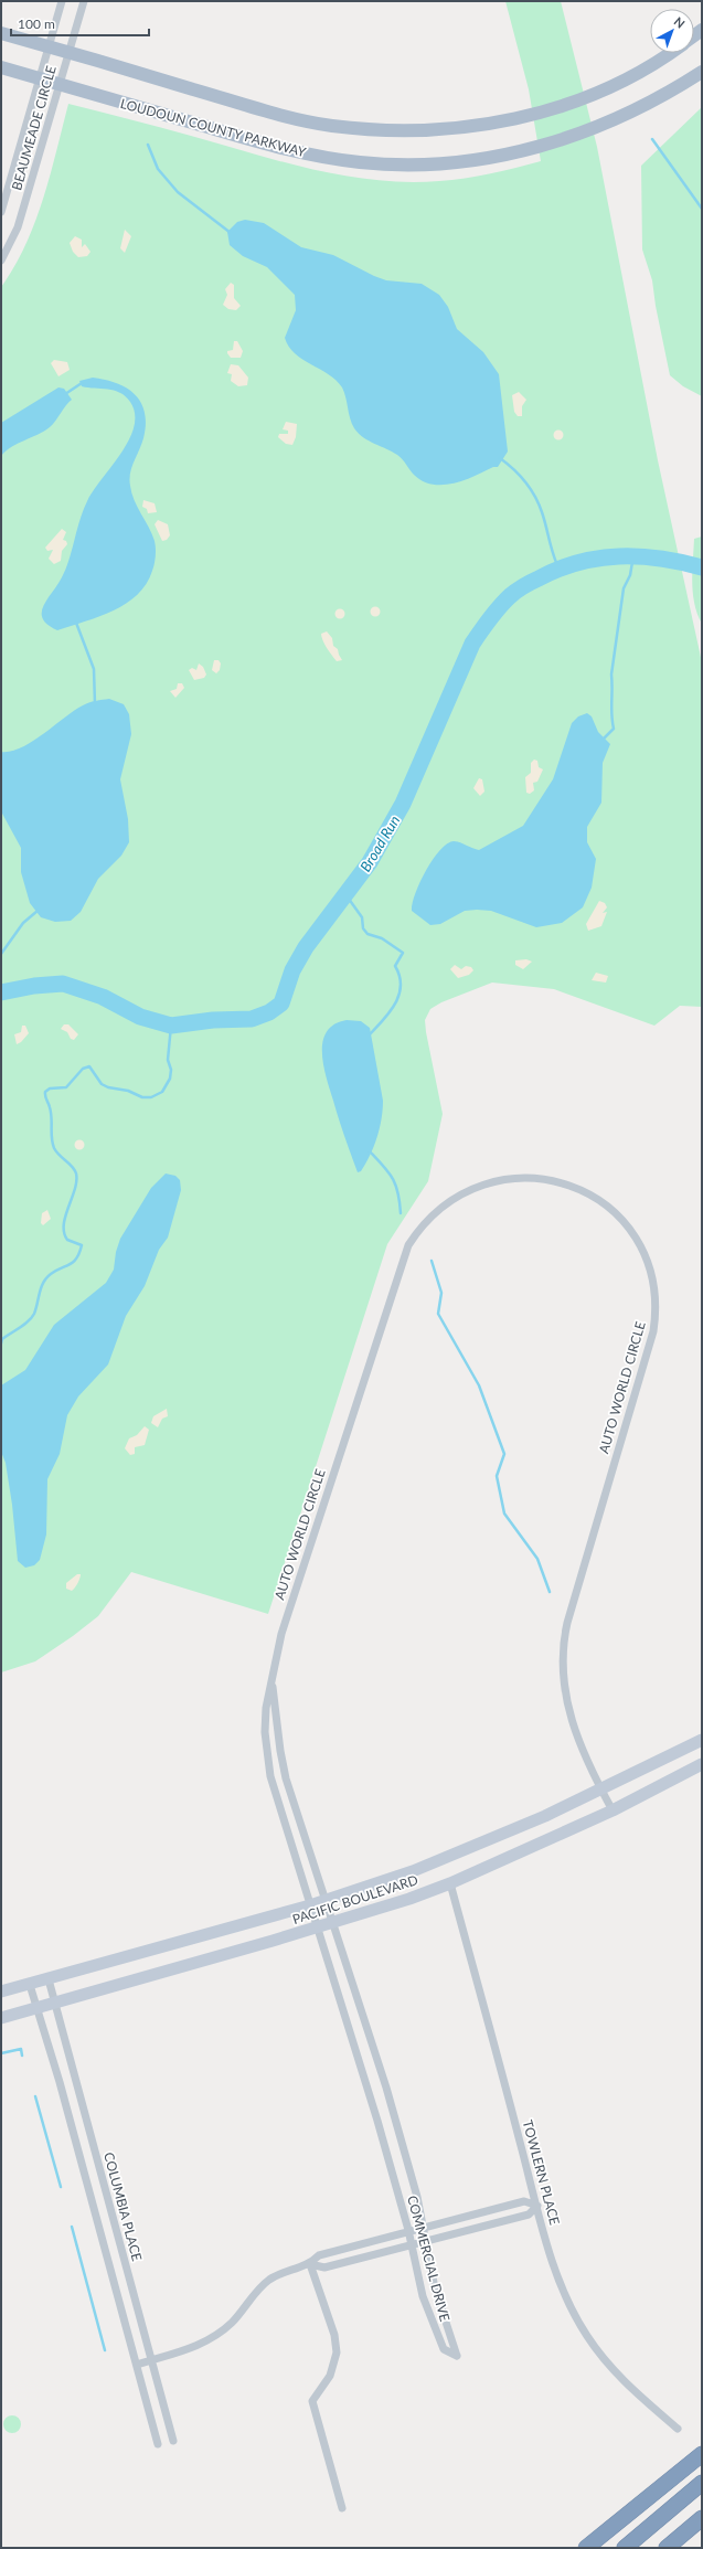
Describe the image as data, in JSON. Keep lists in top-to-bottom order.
{
  "streets": {
    "main road": ["LOUDOUN COUNTY PARKWAY", "PACIFIC BOULEVARD"],
    "street": [
      "BEAUMEADE CIRCLE",
      "AUTO WORLD CIRCLE",
      "TOWLERN PLACE",
      "COLUMBIA PLACE",
      "COMMERCIAL DRIVE"
    ]
  },
  "crossings": [
    ["BEAUMEADE CIRCLE", "LOUDOUN COUNTY PARKWAY"],
    ["AUTO WORLD CIRCLE", "PACIFIC BOULEVARD"],
    ["AUTO WORLD CIRCLE", "COMMERCIAL DRIVE"],
    ["PACIFIC BOULEVARD", "TOWLERN PLACE"],
    ["PACIFIC BOULEVARD", "COLUMBIA PLACE"],
    ["PACIFIC BOULEVARD", "COMMERCIAL DRIVE"]
  ],
  "water": ["Broad Run"],
  "scale_bar": "100 m",
  "north": "top right"
}
